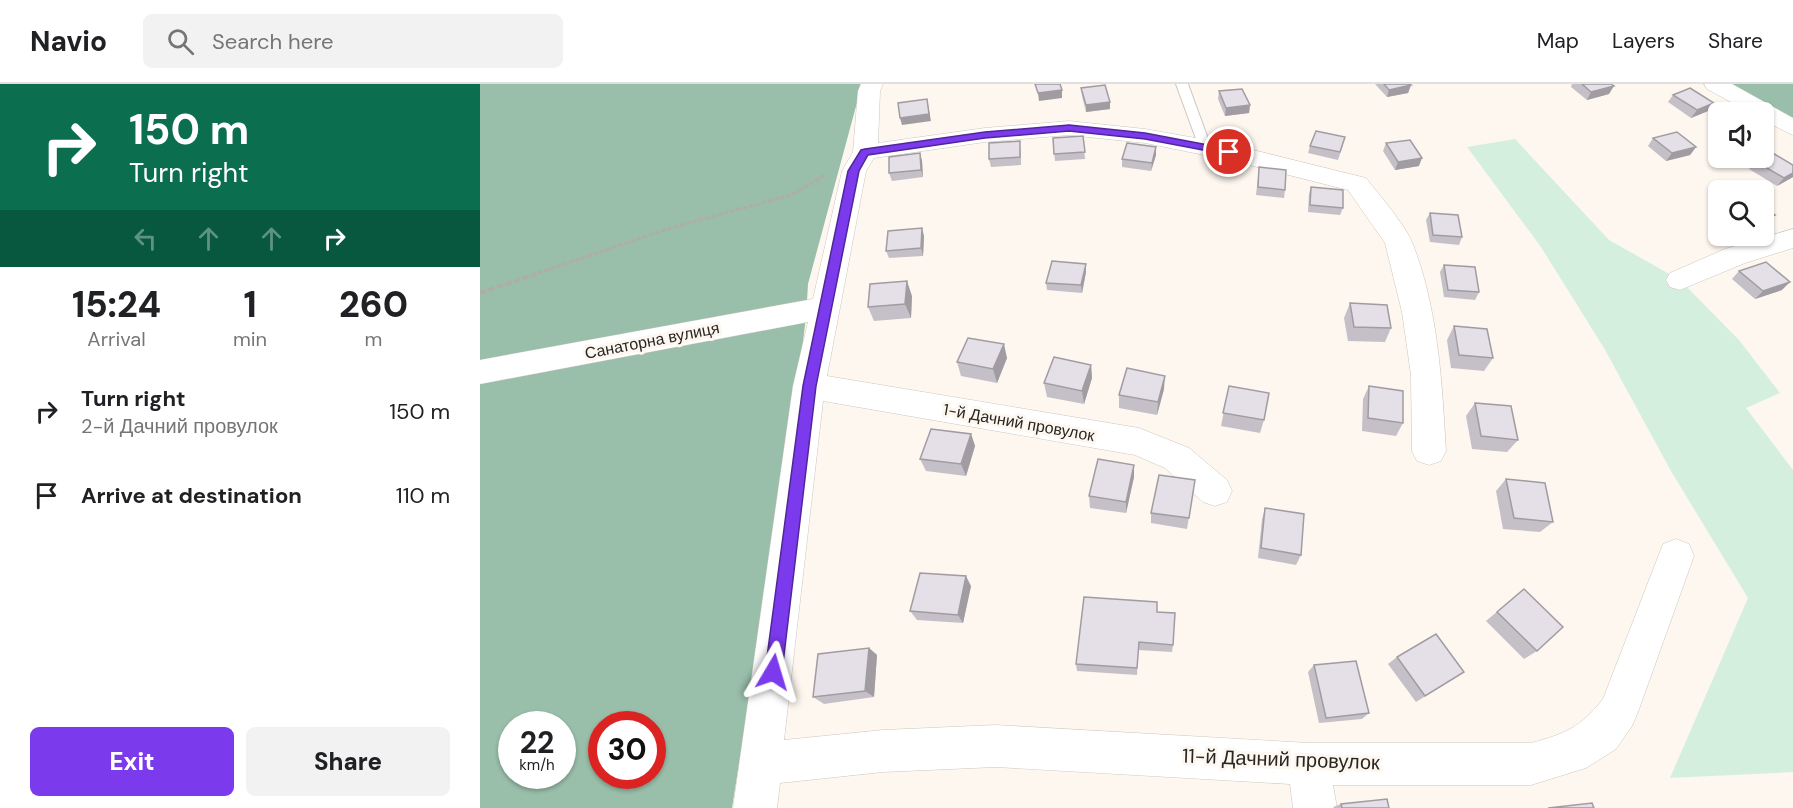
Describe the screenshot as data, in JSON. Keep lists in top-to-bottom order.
{
  "streets": {
    "street": ["Санаторна вулиця", "1-й Дачний провулок", "11-й Дачний провулок"]
  },
  "page": {
    "header": "Navio",
    "search": "Search here",
    "nav": ["Map", "Layers", "Share"],
    "turn": ["150 m", "Turn right"],
    "eta": [
      "15:24",
      "Arrival",
      "1",
      "min",
      "260",
      "m"
    ],
    "list": [
      {
        "name": "Turn right",
        "note": "2-й Дачний провулок",
        "value": "150 m"
      },
      {
        "name": "Arrive at destination",
        "value": "110 m"
      }
    ],
    "speed": "22 km/h",
    "limit": "30",
    "buttons": ["Exit", "Share"]
  }
}
